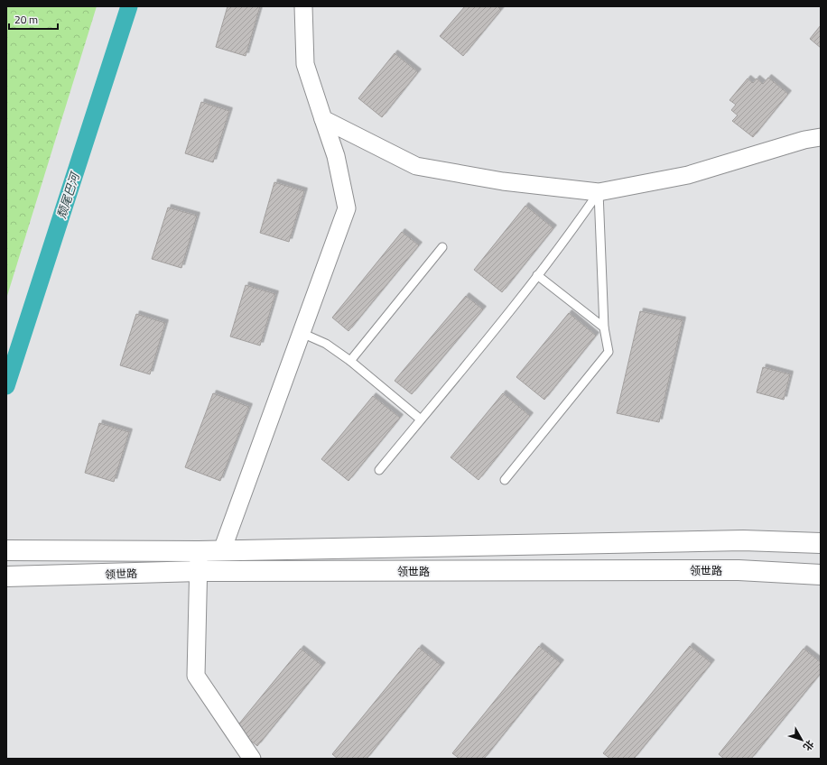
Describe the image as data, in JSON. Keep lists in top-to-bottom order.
{
  "streets": {
    "street": ["领世路"]
  },
  "water": ["颓尾巴河"],
  "scale_bar": "20 m",
  "north": "bottom right"
}
